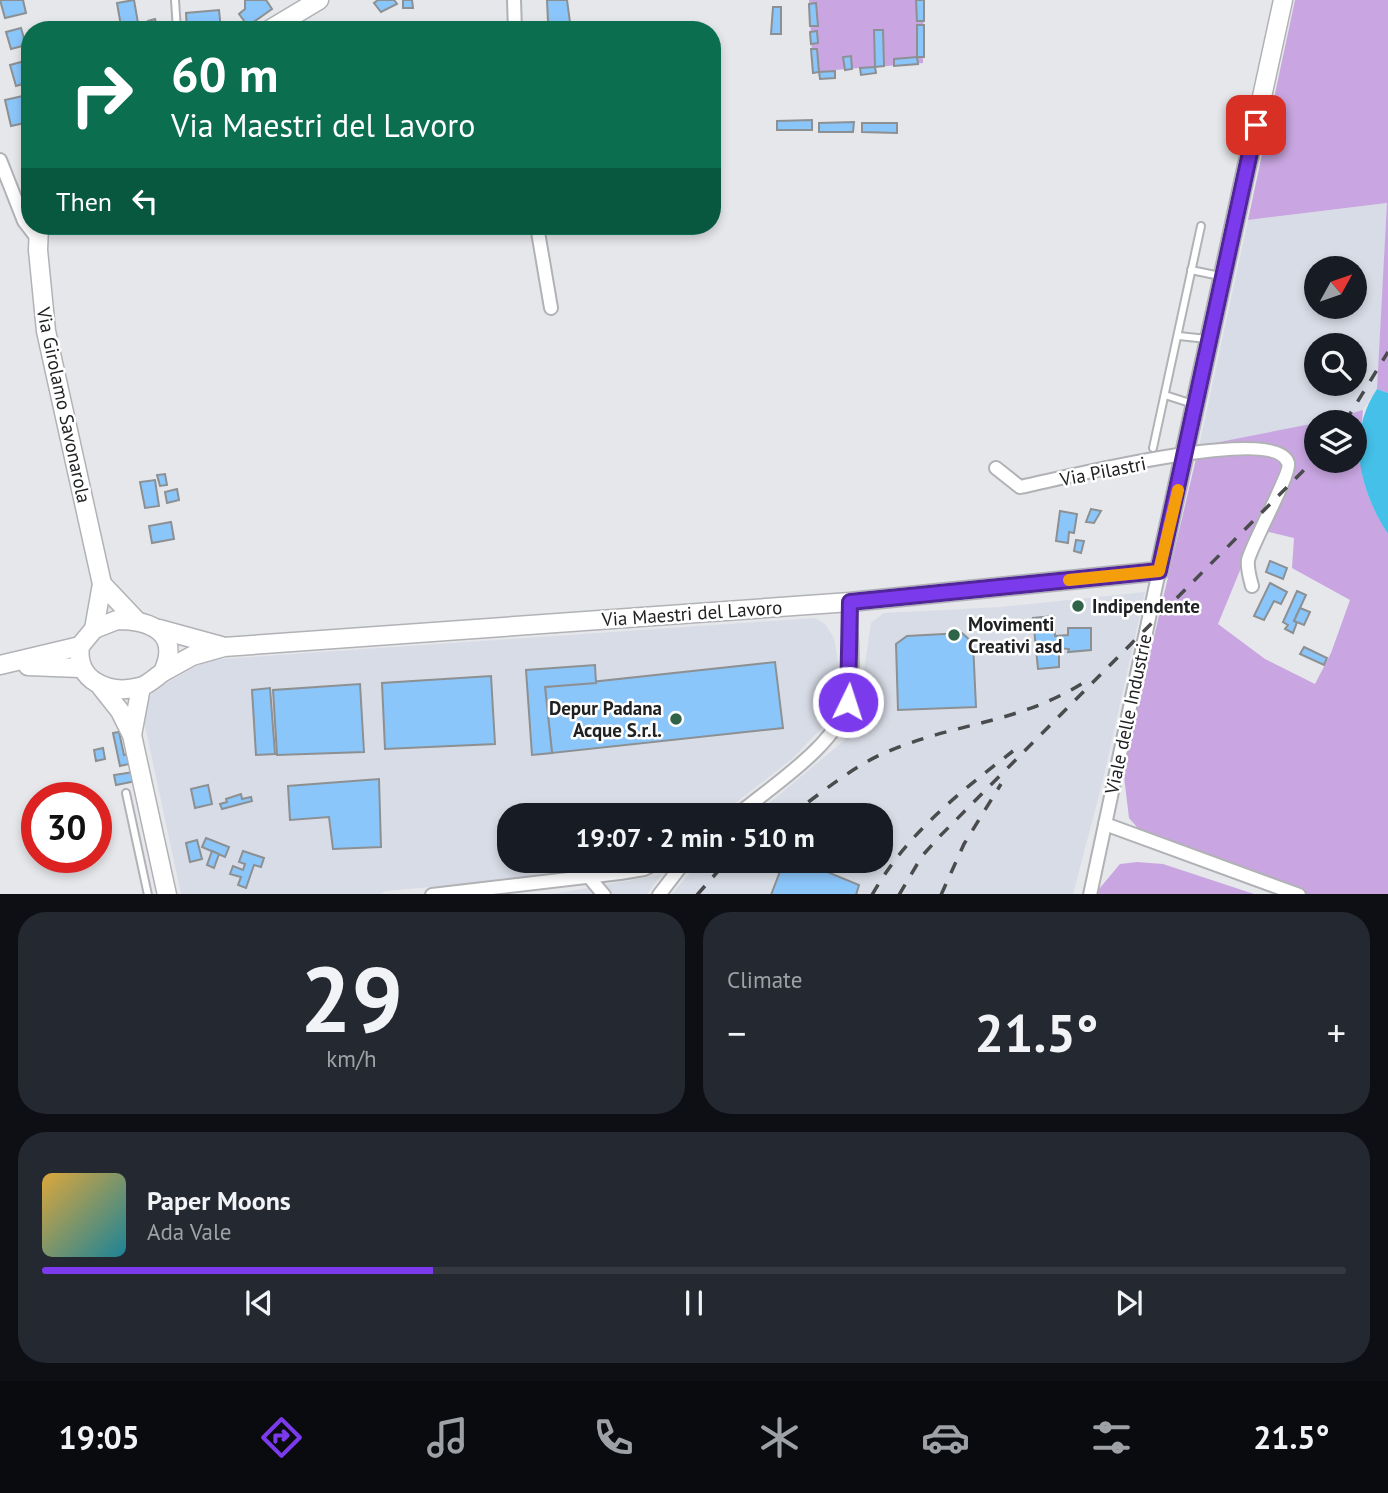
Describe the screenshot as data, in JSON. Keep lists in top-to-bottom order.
{
  "streets": {
    "street": [
      "Via Girolamo Savonarola",
      "Via Pilastri",
      "Via Maestri del Lavoro",
      "Viale delle Industrie"
    ]
  },
  "crossings": [
    ["Via Pilastri", "Viale delle Industrie"],
    ["Via Maestri del Lavoro", "Viale delle Industrie"]
  ],
  "places": ["Indipendente", "Movimenti Creativi asd", "Depur Padana Acque S.r.l."],
  "north": "top right",
  "page": {
    "turn": ["60 m", "Via Maestri del Lavoro"],
    "then": "Then",
    "limit": "30",
    "trip": "19:07 · 2 min · 510 m",
    "tile": [
      ["29", "km/h"],
      "Climate"
    ],
    "heat": ["−", "21.5°", "+"],
    "song": ["Paper Moons", "Ada Vale"],
    "tabs": ["19:05", "21.5°"]
  }
}
